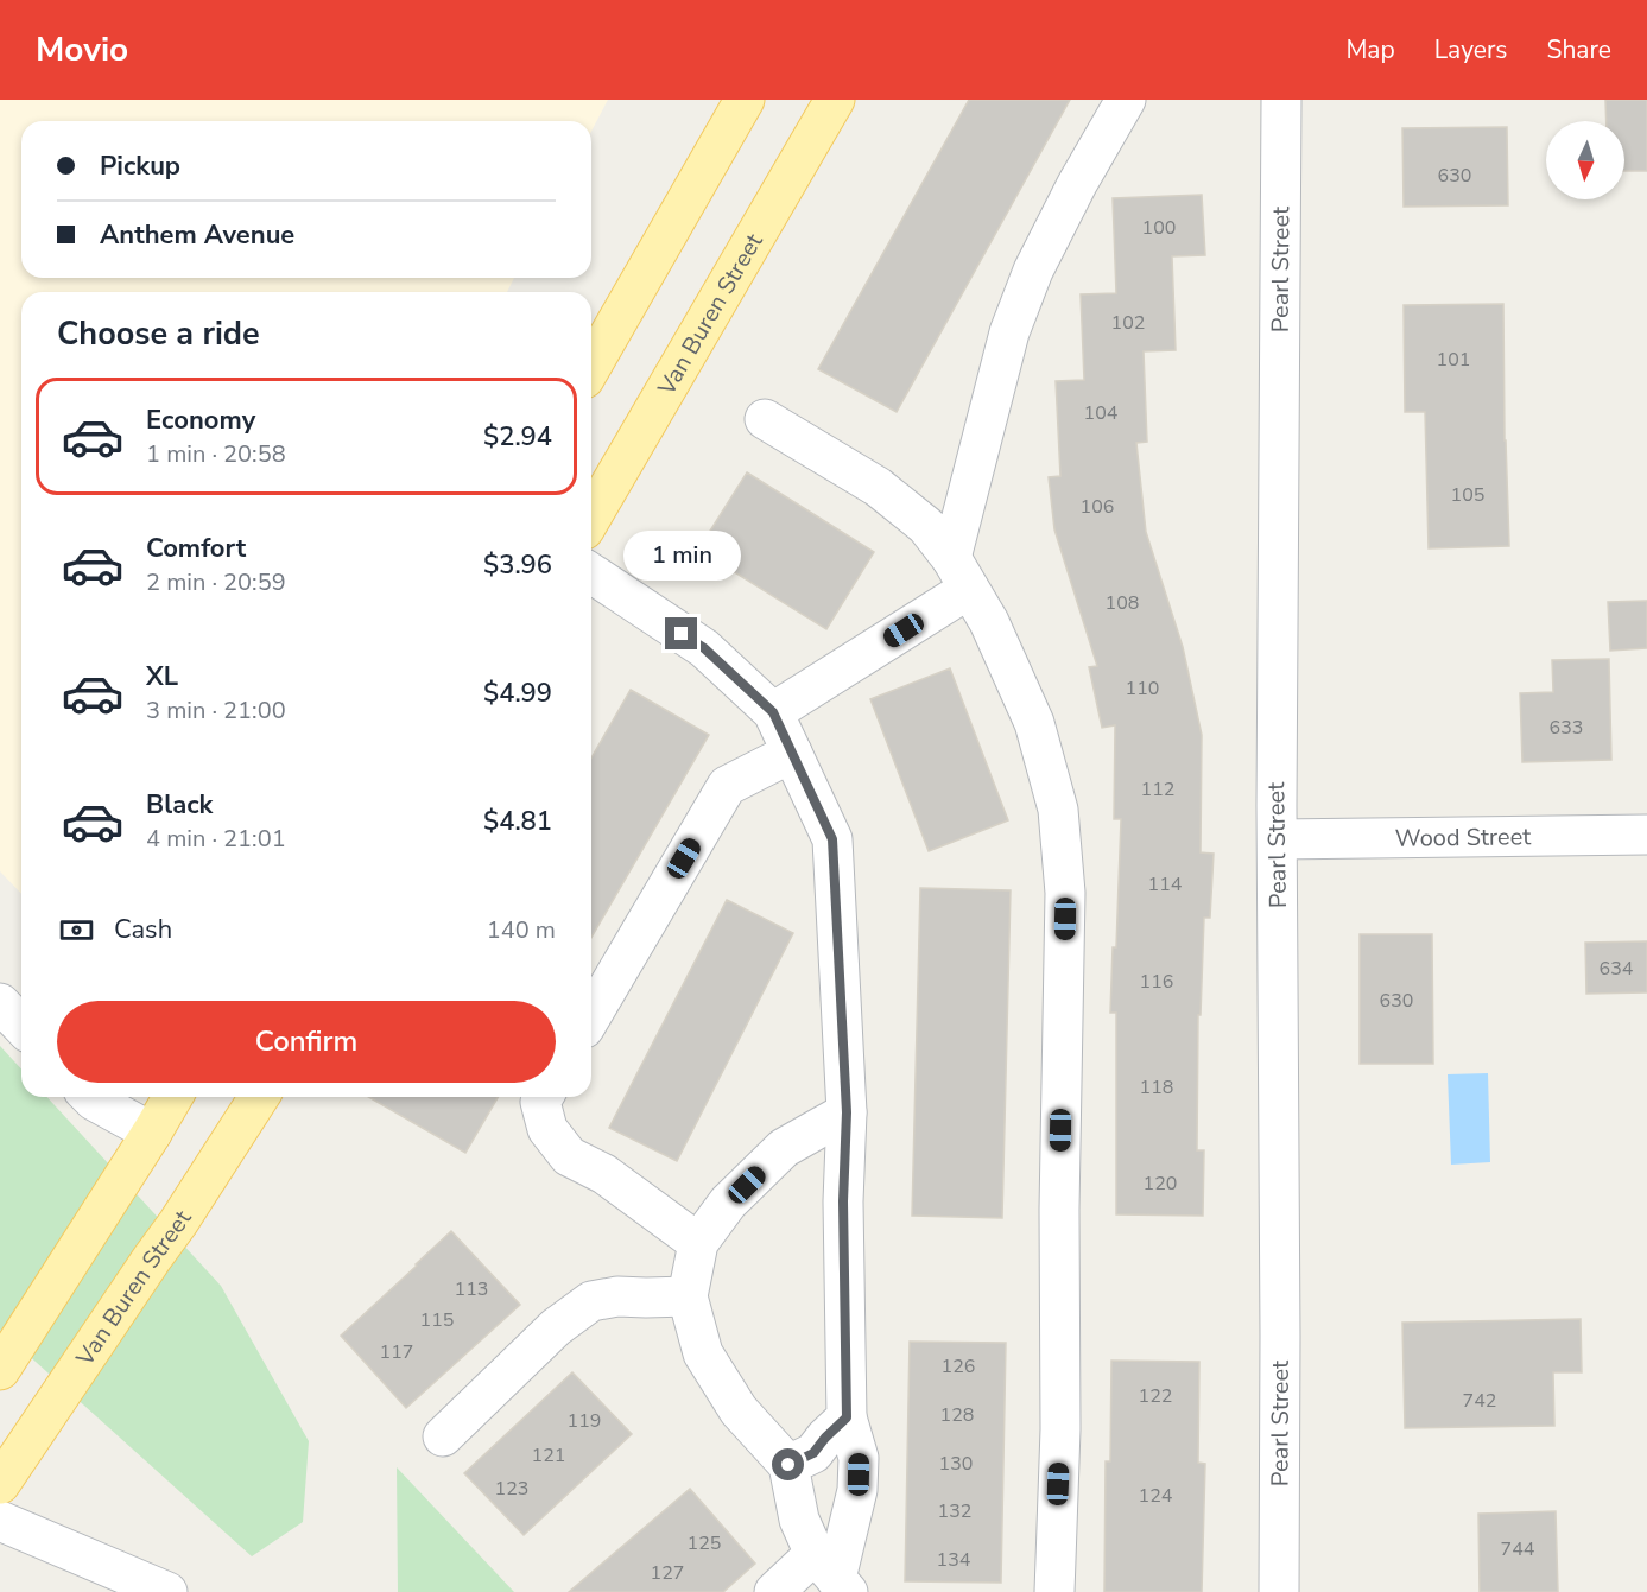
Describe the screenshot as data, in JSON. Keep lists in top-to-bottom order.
{
  "streets": {
    "main road": ["Van Buren Street"],
    "street": ["Pearl Street", "Wood Street"]
  },
  "crossings": [
    ["Pearl Street", "Wood Street"]
  ],
  "house_numbers": [
    "630",
    "100",
    "102",
    "101",
    "104",
    "105",
    "106",
    "108",
    "110",
    "633",
    "112",
    "114",
    "634",
    "116",
    "630",
    "118",
    "120",
    "113",
    "115",
    "117",
    "126",
    "122",
    "742",
    "128",
    "119",
    "121",
    "130",
    "123",
    "124",
    "132",
    "125",
    "744",
    "134",
    "127"
  ],
  "north": "bottom",
  "page": {
    "header": "Movio",
    "nav": ["Map", "Layers", "Share"],
    "banner": ["Pickup", "Anthem Avenue"],
    "heading": "Choose a ride",
    "list": [
      {
        "name": "Economy",
        "note": "1 min · 20:58",
        "value": "$2.94"
      },
      {
        "name": "Comfort",
        "note": "2 min · 20:59",
        "value": "$3.96"
      },
      {
        "name": "XL",
        "note": "3 min · 21:00",
        "value": "$4.99"
      },
      {
        "name": "Black",
        "note": "4 min · 21:01",
        "value": "$4.81"
      }
    ],
    "bubble": "1 min",
    "pay": ["Cash", "140 m"],
    "buttons": "Confirm"
  }
}
